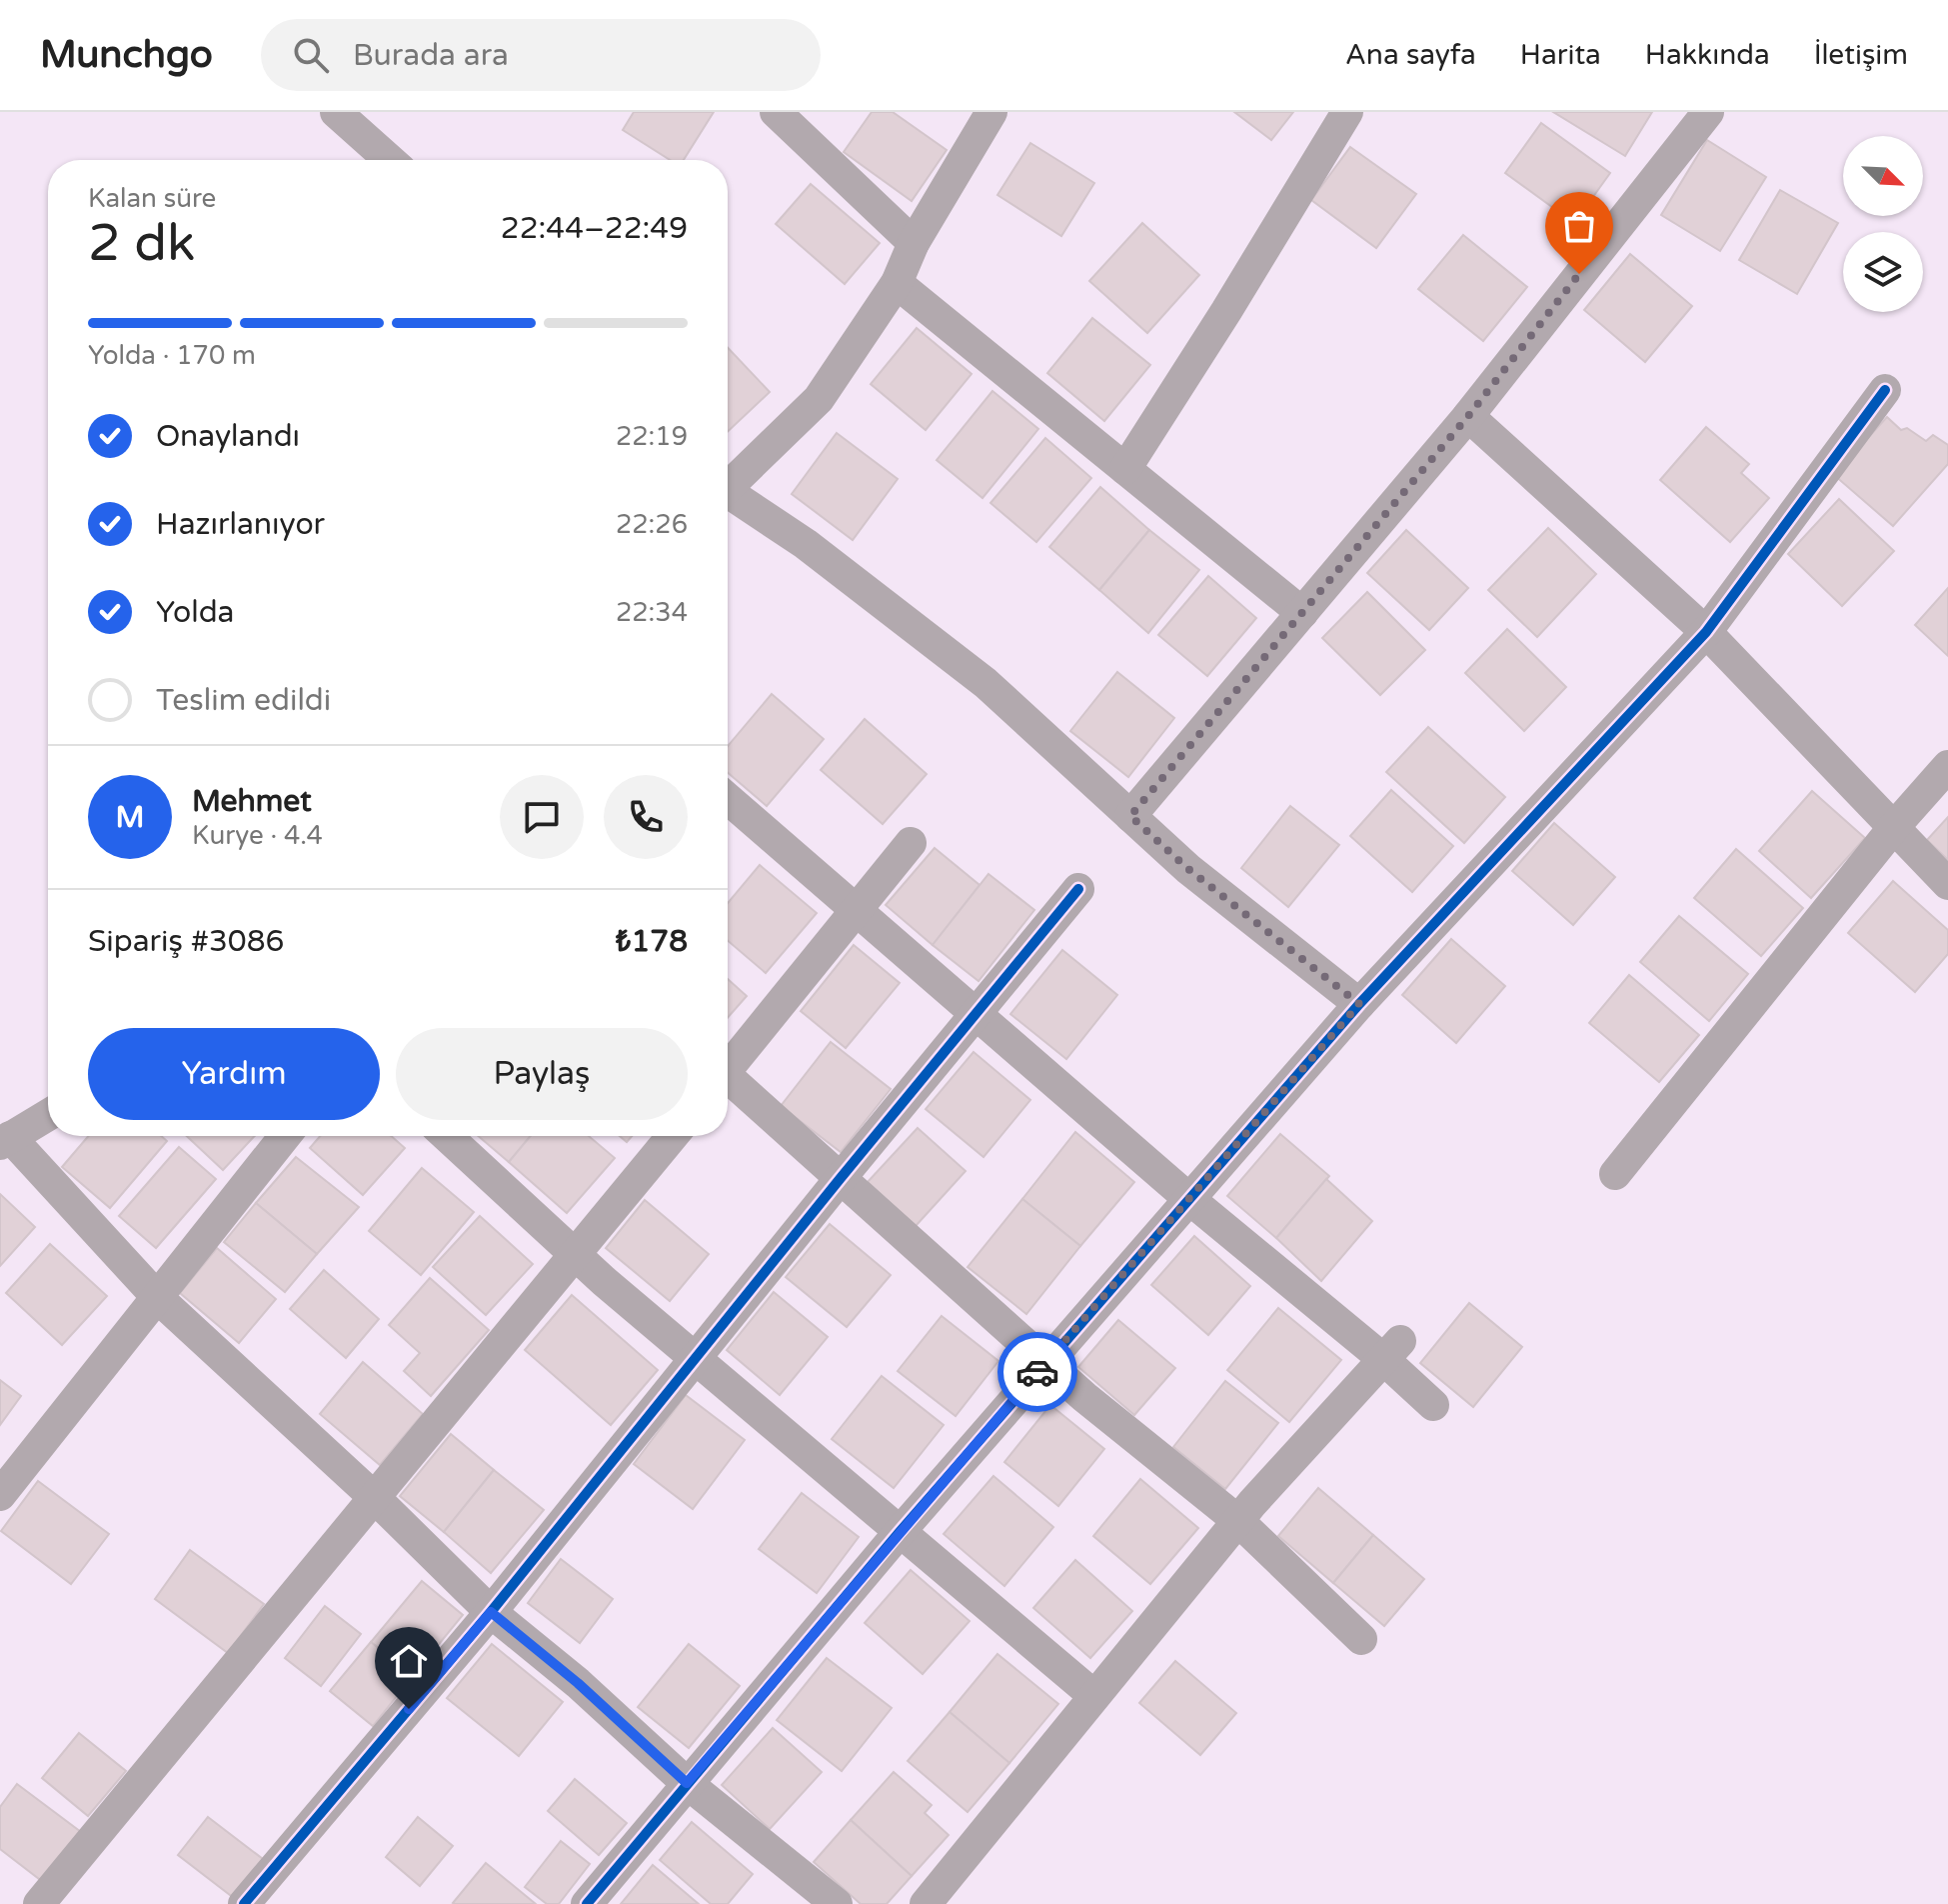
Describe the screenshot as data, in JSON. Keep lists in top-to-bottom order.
{
  "north": "bottom right",
  "page": {
    "header": "Munchgo",
    "search": "Burada ara",
    "nav": [
      "Ana sayfa",
      "Harita",
      "Hakkında",
      "İletişim"
    ],
    "heading": ["2 dk", "Kalan süre", "22:44–22:49"],
    "panel": [
      "Mehmet",
      "Kurye · 4.4",
      "Sipariş #3086",
      "₺178"
    ],
    "bar": "Yolda · 170 m",
    "list": [
      ["Onaylandı", "22:19"],
      ["Hazırlanıyor", "22:26"],
      ["Yolda", "22:34"],
      "Teslim edildi"
    ],
    "round": "M",
    "buttons": ["Yardım", "Paylaş"]
  }
}
